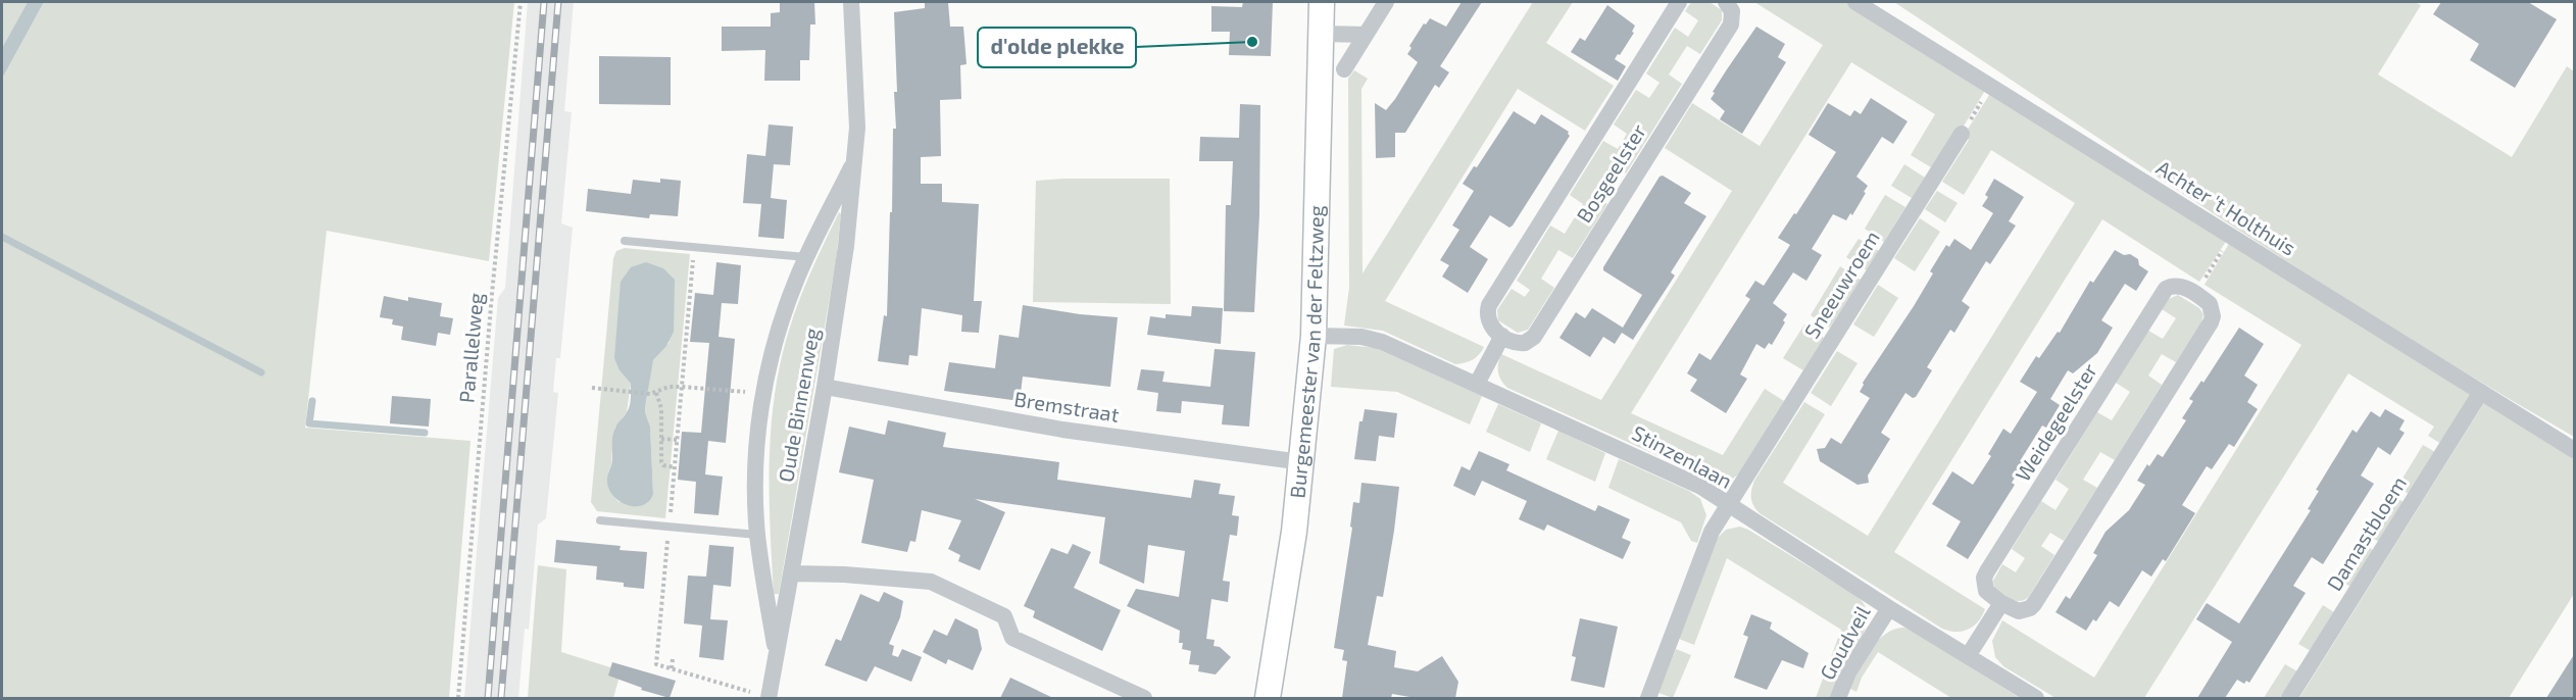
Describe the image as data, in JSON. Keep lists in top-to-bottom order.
{
  "streets": {
    "street": [
      "Bosgeelster",
      "Achter 't Holthuis",
      "Sneeuwroem",
      "Burgemeester van der Feltzweg",
      "Oude Binnenweg",
      "Bremstraat",
      "Weidegeelster",
      "Stinzenlaan",
      "Damastbloem",
      "Goudveil"
    ],
    "path": ["Parallelweg"]
  },
  "crossings": [
    ["Achter 't Holthuis", "Damastbloem"],
    ["Sneeuwroem", "Stinzenlaan"],
    ["Burgemeester van der Feltzweg", "Bremstraat"],
    ["Burgemeester van der Feltzweg", "Stinzenlaan"],
    ["Oude Binnenweg", "Bremstraat"],
    ["Stinzenlaan", "Goudveil"]
  ],
  "places": ["d'olde plekke"]
}
